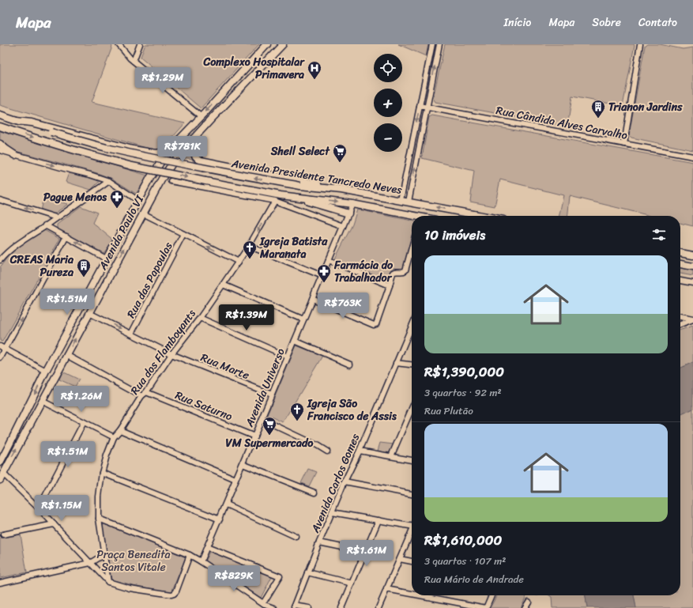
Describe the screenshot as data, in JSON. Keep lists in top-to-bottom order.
{
  "streets": {
    "main road": ["Avenida Presidente Tancredo Neves", "Avenida Paulo VI"],
    "street": [
      "Rua Cândida Alves Carvalho",
      "Rua das Papoulas",
      "Rua dos Flamboyants",
      "Rua Marte",
      "Avenida Universo",
      "Rua Saturno",
      "Avenida Carlos Gomes"
    ]
  },
  "crossings": [
    ["Avenida Presidente Tancredo Neves", "Avenida Universo"],
    ["Avenida Paulo VI", "Rua Marte"],
    ["Rua das Papoulas", "Rua Marte"],
    ["Rua dos Flamboyants", "Rua Marte"],
    ["Rua dos Flamboyants", "Rua Saturno"],
    ["Rua Marte", "Avenida Universo"],
    ["Avenida Universo", "Rua Saturno"]
  ],
  "parks": ["Praça Benedita Santos Vitale"],
  "places": {
    "hospital": ["Complexo Hospitalar Primavera"],
    "building": ["Trianon Jardins", "CREAS Maria Pureza"],
    "supermarket": ["Shell Select", "VM Supermercado"],
    "pharmacy": ["Pague Menos", "Farmácia do Trabalhador"],
    "church": ["Igreja Batista Maranata", "Igreja São Francisco de Assis"]
  },
  "page": {
    "header": "Mapa",
    "nav": [
      "Início",
      "Mapa",
      "Sobre",
      "Contato"
    ],
    "map_buttons": ["+", "−"],
    "price": [
      "R$1.29M",
      "R$781K",
      "R$1.51M",
      "R$763K",
      "R$1.39M",
      "R$1.26M",
      "R$1.51M",
      "R$1.15M",
      "R$1.61M",
      "R$829K"
    ],
    "heading": "10 imóveis",
    "list": [
      {
        "name": "R$1,390,000",
        "note": "3 quartos · 92 m² · Rua Plutão"
      },
      {
        "name": "R$1,610,000",
        "note": "3 quartos · 107 m² · Rua Mário de Andrade"
      }
    ]
  }
}
